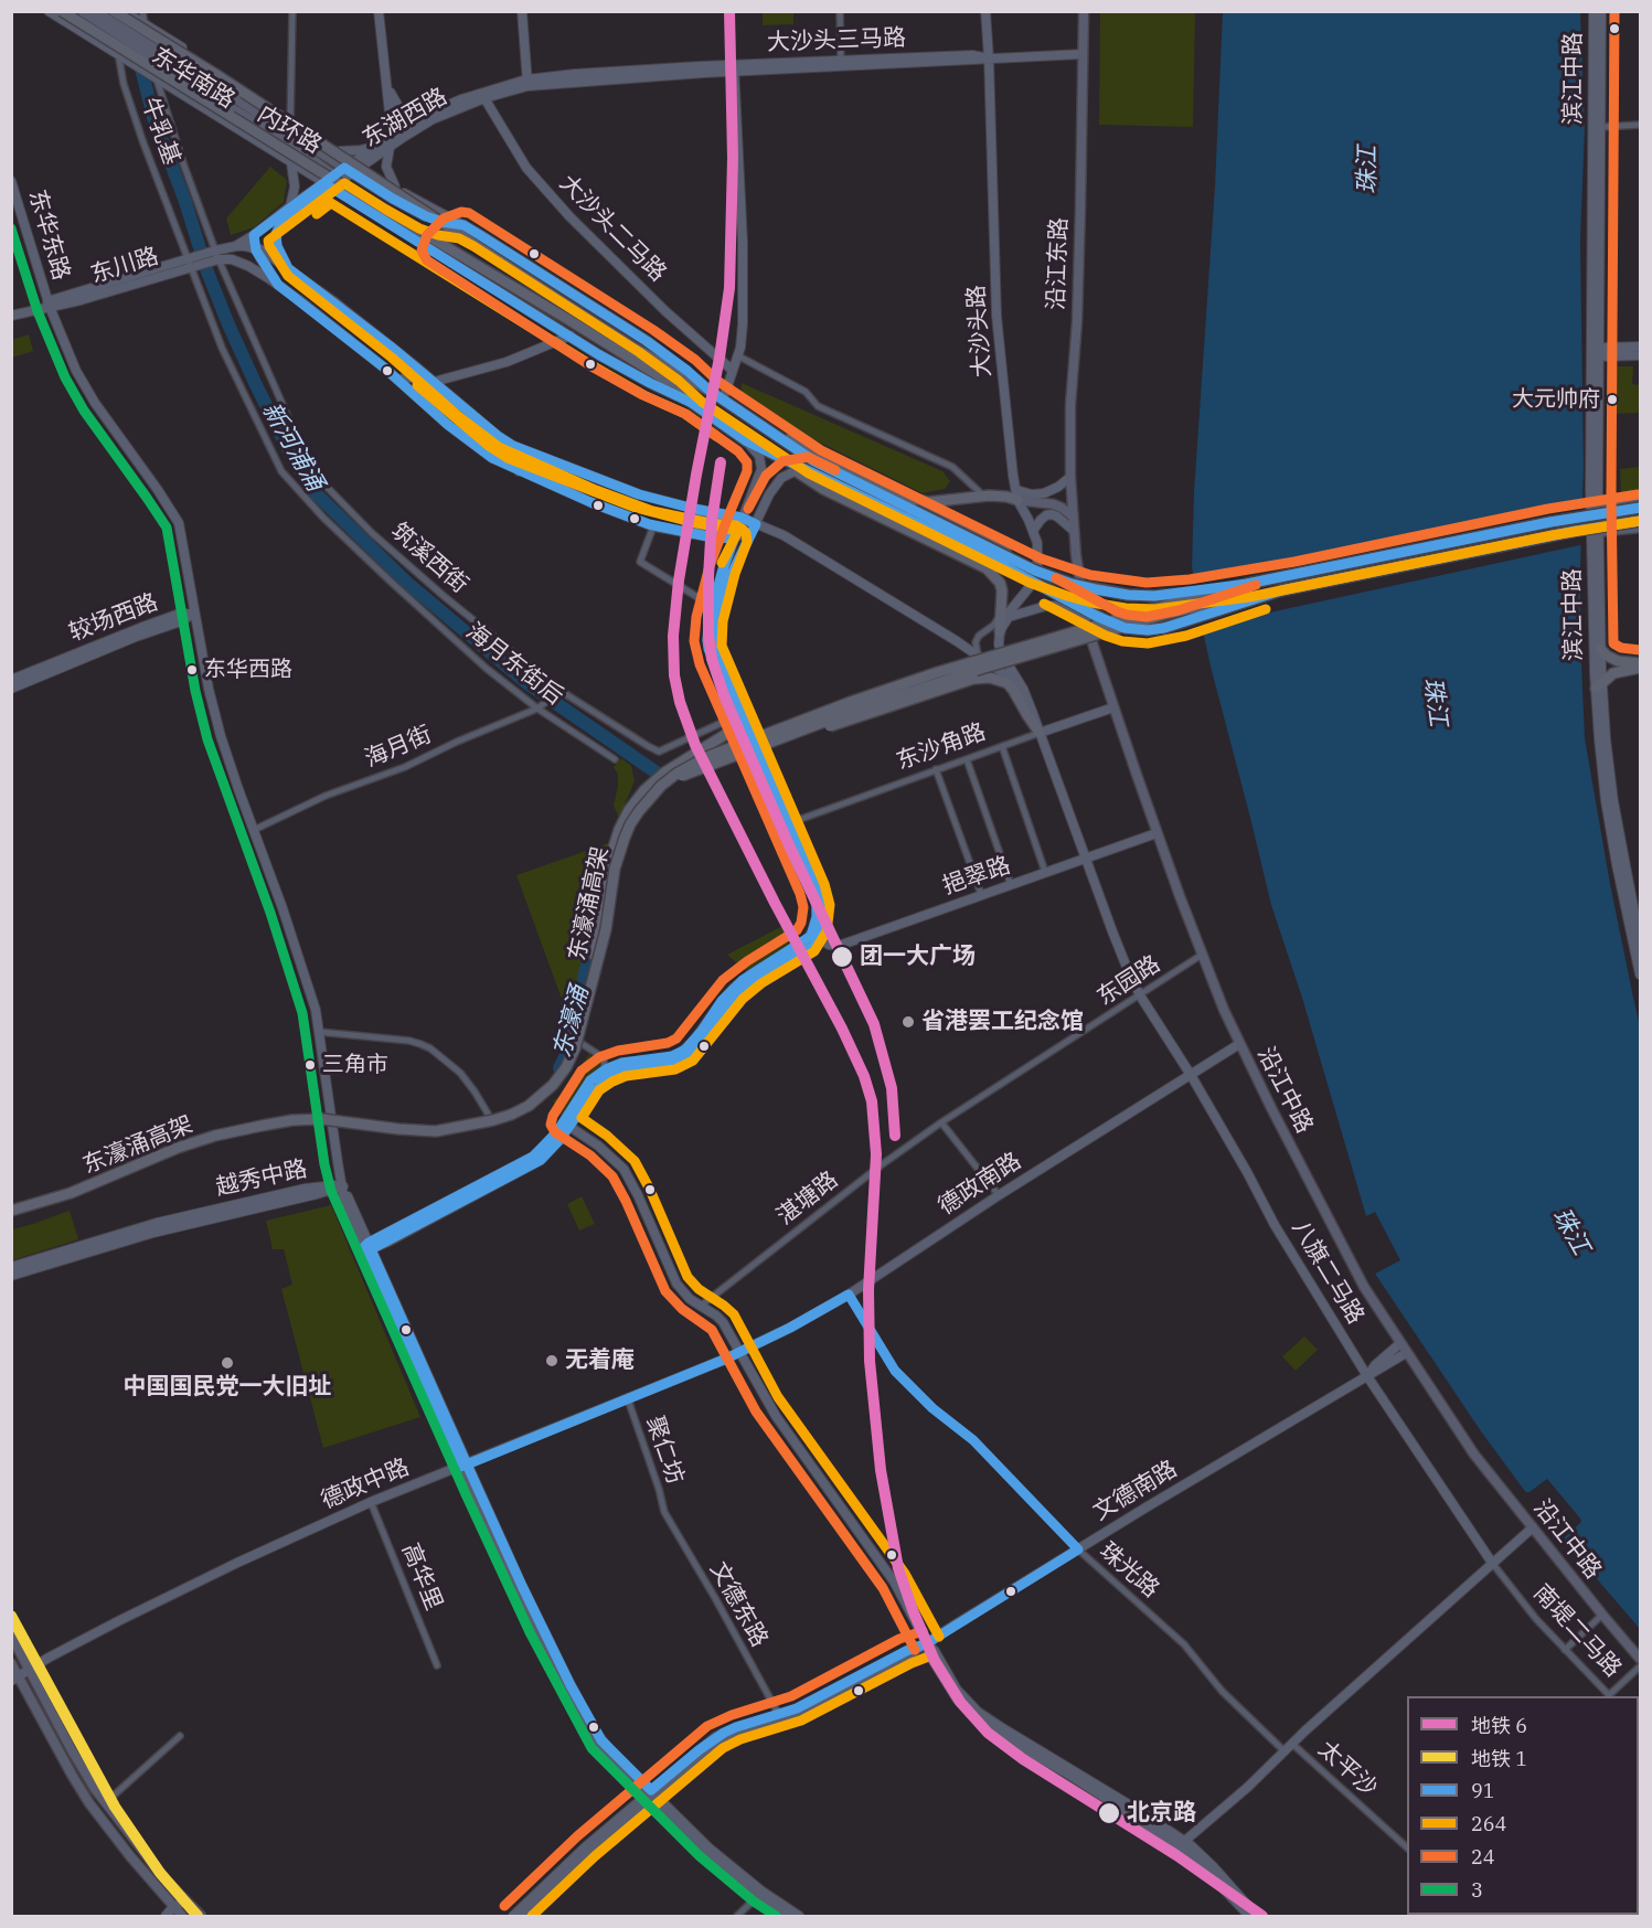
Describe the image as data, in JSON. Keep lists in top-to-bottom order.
{
  "streets": {
    "highway": ["内环路", "东濠涌高架"],
    "main road": [
      "大沙头三马路",
      "东华南路",
      "滨江中路",
      "东湖西路",
      "大沙头二马路",
      "东华东路",
      "沿江东路",
      "东川路",
      "大沙头路",
      "较场西路",
      "东沙角路",
      "挹翠路",
      "沿江中路",
      "越秀中路",
      "德政南路",
      "八旗二马路",
      "德政中路",
      "文德南路"
    ],
    "street": [
      "牛乳基",
      "筑溪西街",
      "海月东街后",
      "海月街",
      "东园路",
      "湛塘路",
      "聚仁坊",
      "珠光路",
      "高华里",
      "文德东路",
      "南堤二马路",
      "太平沙"
    ]
  },
  "crossings": [
    ["大沙头三马路", "东湖西路"],
    ["大沙头三马路", "沿江东路"],
    ["大沙头三马路", "大沙头路"],
    ["东华南路", "东湖西路"],
    ["东华南路", "内环路"],
    ["东华南路", "牛乳基"],
    ["东华南路", "筑溪西街"],
    ["东湖西路", "大沙头二马路"],
    ["内环路", "牛乳基"],
    ["内环路", "东濠涌高架"],
    ["牛乳基", "东川路"],
    ["牛乳基", "海月东街后"],
    ["东华东路", "东川路"],
    ["沿江东路", "沿江中路"],
    ["东川路", "筑溪西街"],
    ["东川路", "海月东街后"],
    ["大沙头路", "八旗二马路"],
    ["筑溪西街", "海月街"],
    ["海月东街后", "海月街"],
    ["东沙角路", "沿江中路"],
    ["东沙角路", "八旗二马路"],
    ["挹翠路", "沿江中路"],
    ["挹翠路", "八旗二马路"],
    ["东园路", "沿江中路"],
    ["东园路", "湛塘路"],
    ["东园路", "八旗二马路"],
    ["沿江中路", "德政南路"],
    ["沿江中路", "文德南路"],
    ["德政南路", "八旗二马路"],
    ["德政南路", "德政中路"],
    ["德政南路", "珠光路"],
    ["八旗二马路", "文德南路"],
    ["八旗二马路", "南堤二马路"],
    ["聚仁坊", "德政中路"],
    ["聚仁坊", "文德东路"],
    ["德政中路", "高华里"],
    ["文德南路", "珠光路"]
  ],
  "water": ["珠江", "新河浦涌", "东濠涌"],
  "places": [
    "大元帅府",
    "东华西路",
    "团一大广场",
    "省港罢工纪念馆",
    "三角市",
    "无着庵",
    "中国国民党一大旧址",
    "北京路"
  ],
  "lines": [
    "metro line 6",
    "transit line 24",
    "transit line 91",
    "transit line 264",
    "transit line 3",
    "metro line 1"
  ],
  "legend": [
    "地铁 6",
    "地铁 1",
    "91",
    "264",
    "24",
    "3"
  ]
}
